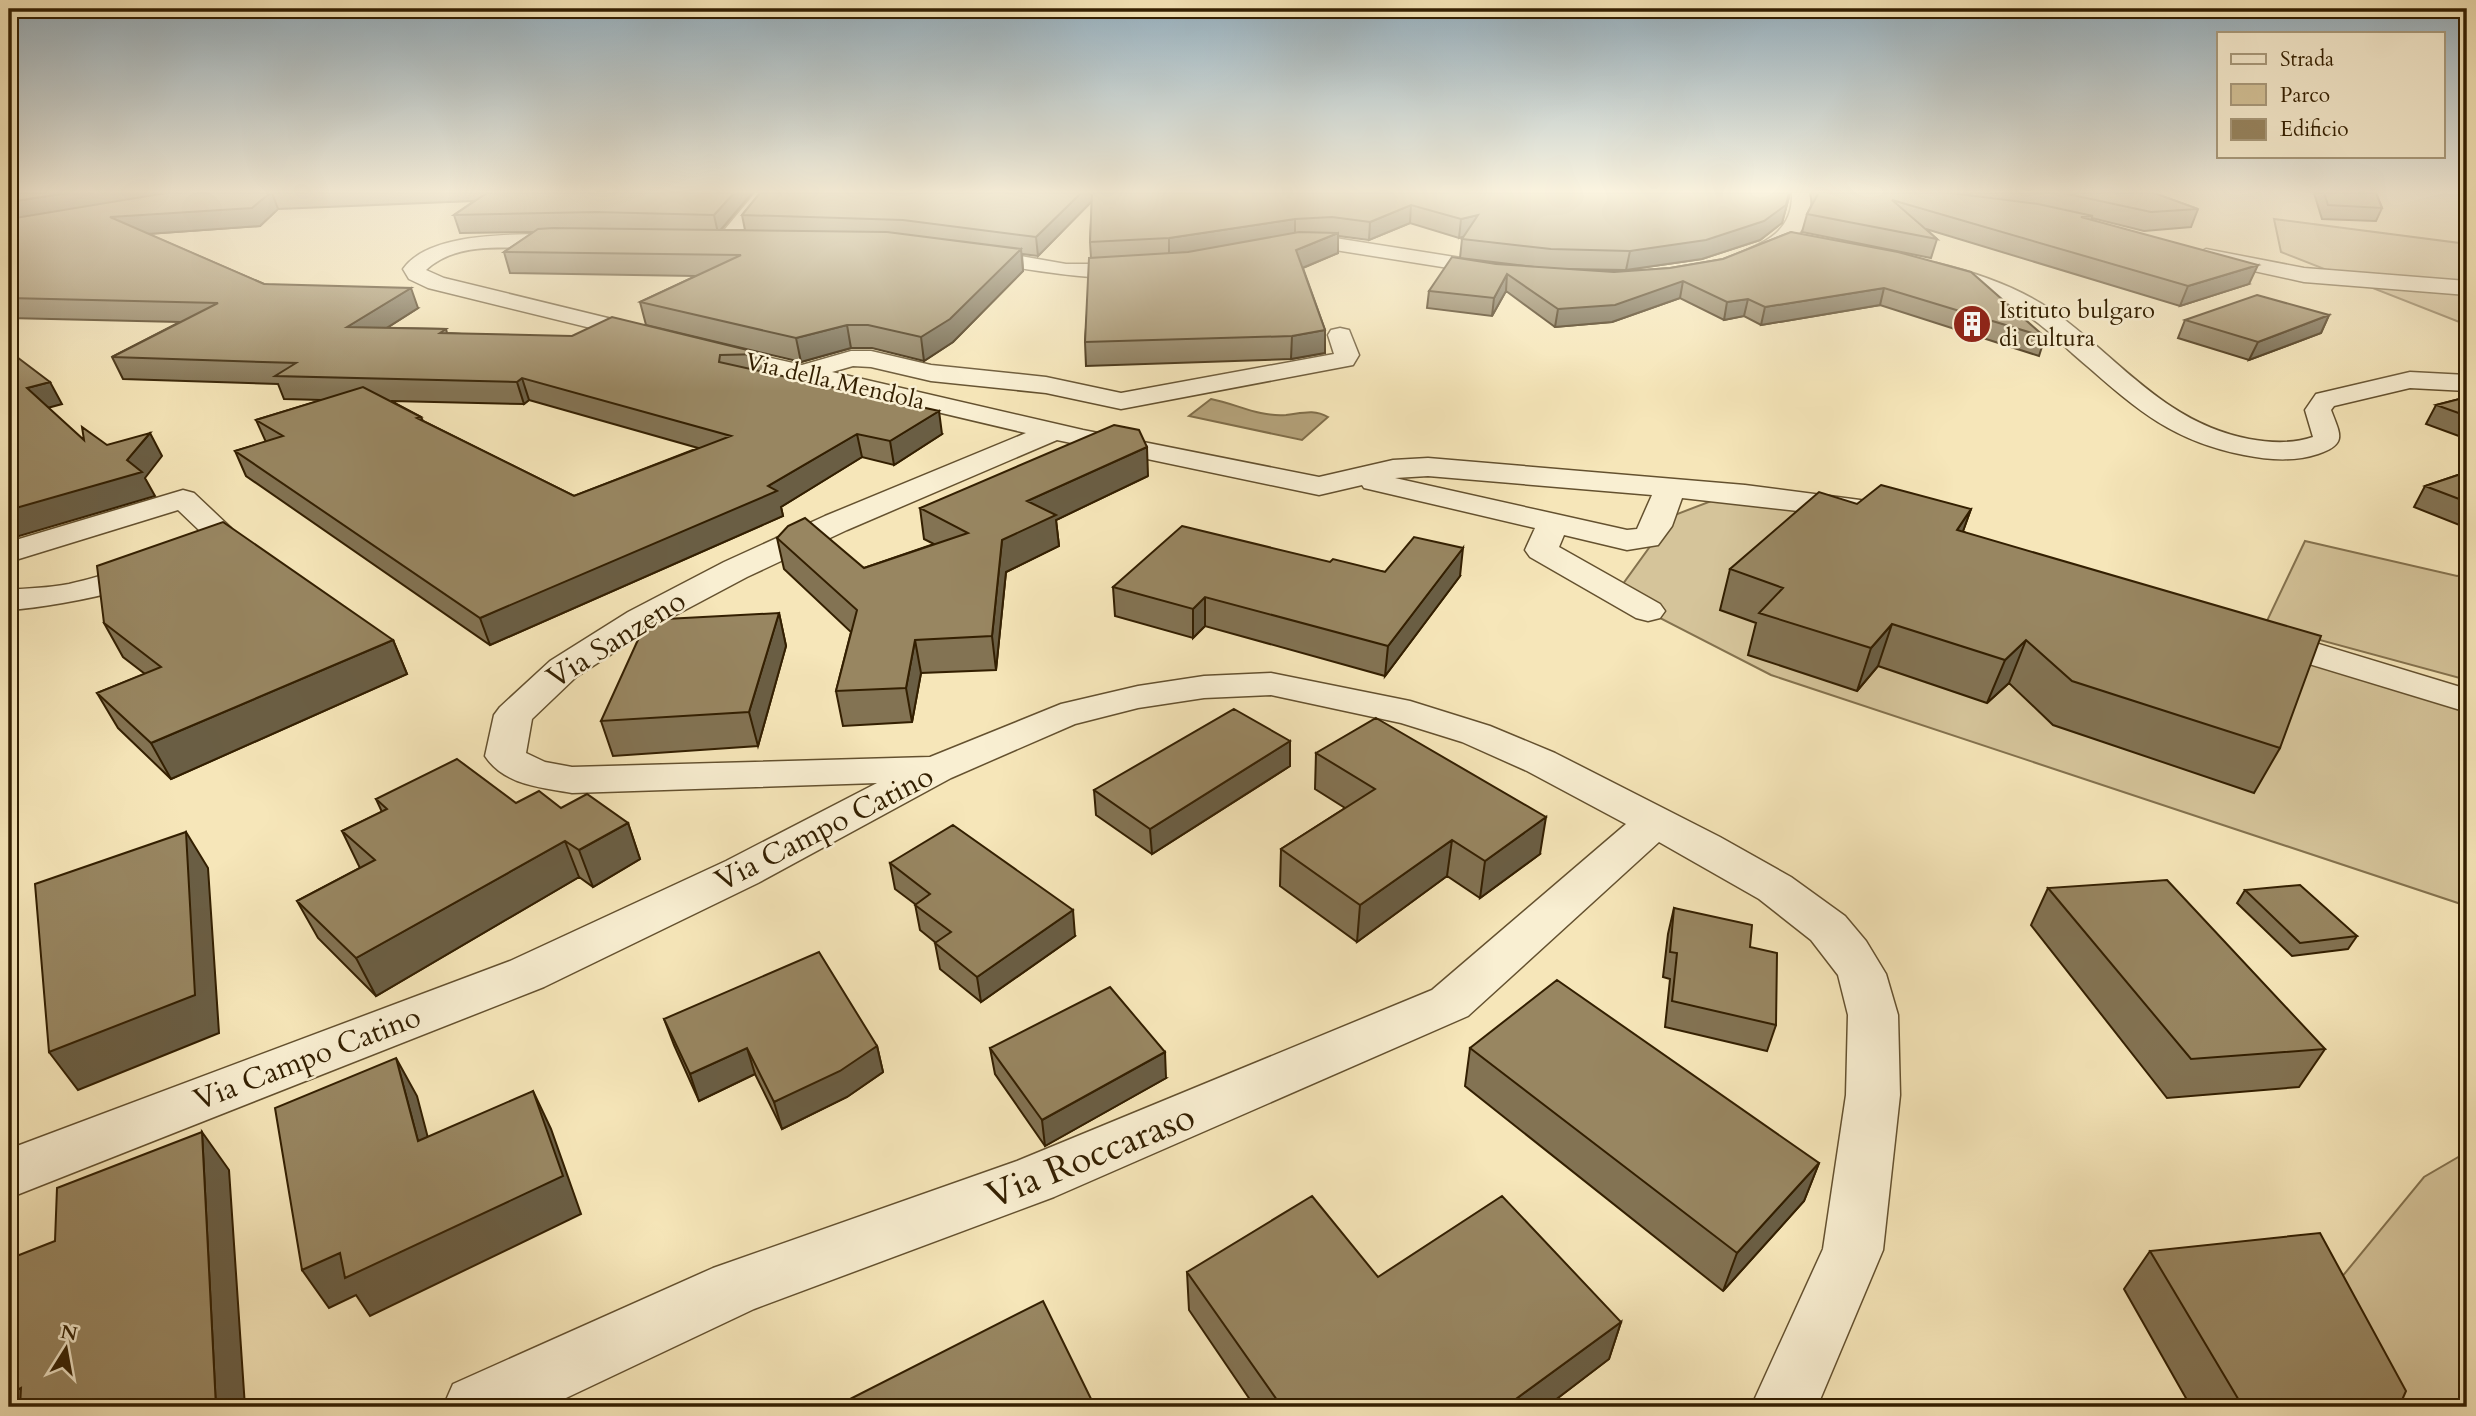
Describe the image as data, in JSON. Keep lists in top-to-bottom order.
{
  "streets": {
    "street": [
      "Via della Mendola",
      "Via Sanzeno",
      "Via Campo Catino",
      "Via Roccaraso"
    ]
  },
  "crossings": [
    ["Via della Mendola", "Via Sanzeno"],
    ["Via Sanzeno", "Via Campo Catino"],
    ["Via Campo Catino", "Via Roccaraso"]
  ],
  "places": {
    "building": ["Istituto bulgaro di cultura"]
  },
  "legend": ["Strada", "Parco", "Edificio"],
  "north": "top"
}
